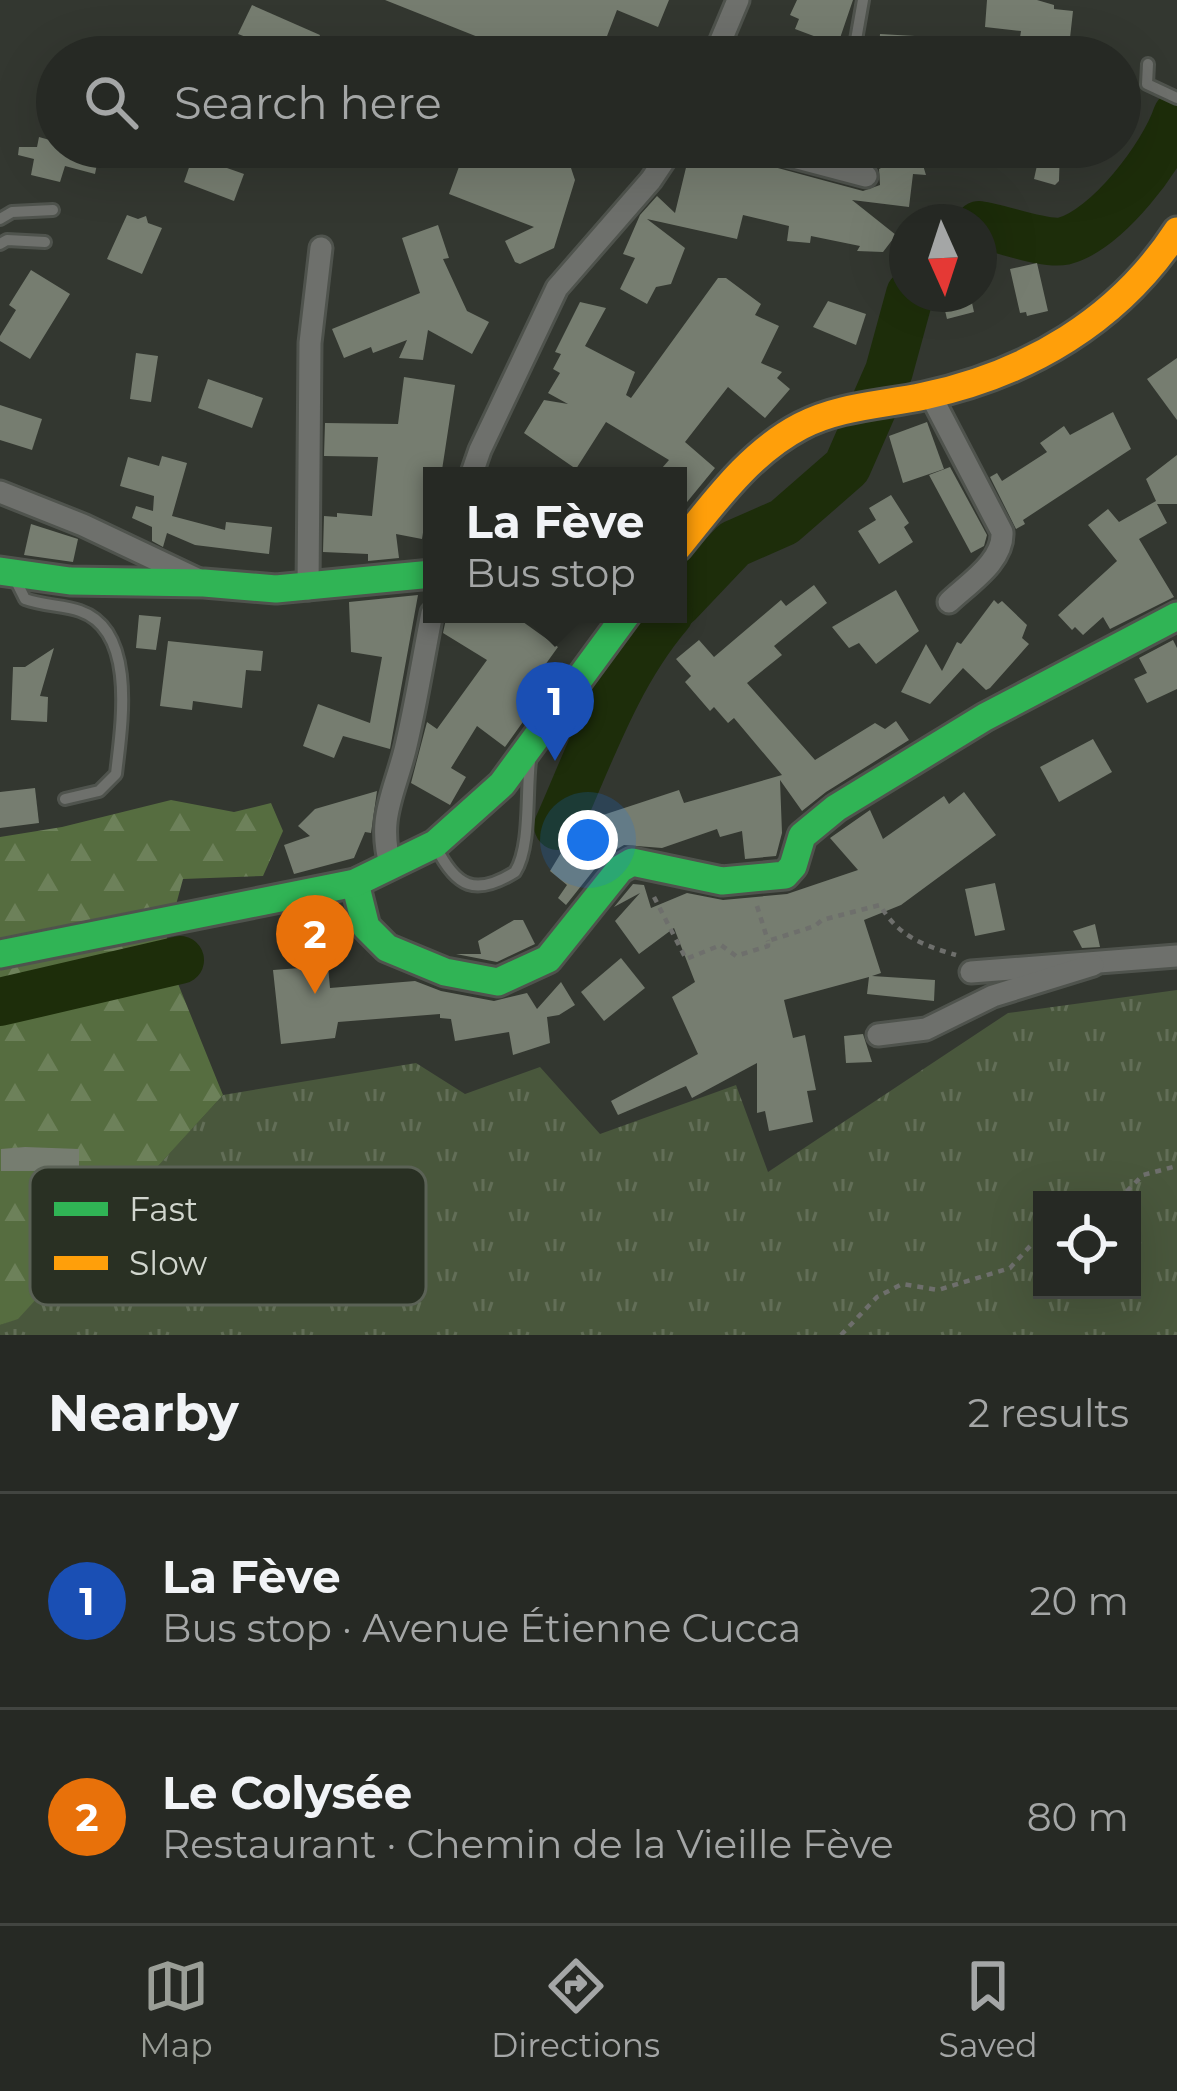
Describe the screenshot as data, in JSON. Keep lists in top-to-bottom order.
{
  "legend": ["Fast", "Slow"],
  "north": "bottom",
  "page": {
    "search": "Search here",
    "popup": ["La Fève", "Bus stop"],
    "pins": ["1", "2"],
    "heading": ["Nearby", "2 results"],
    "list": [
      {
        "mark": "1",
        "name": "La Fève",
        "note": "Bus stop · Avenue Étienne Cucca",
        "value": "20 m"
      },
      {
        "mark": "2",
        "name": "Le Colysée",
        "note": "Restaurant · Chemin de la Vieille Fève",
        "value": "80 m"
      }
    ],
    "nav": ["Map", "Directions", "Saved"]
  }
}
